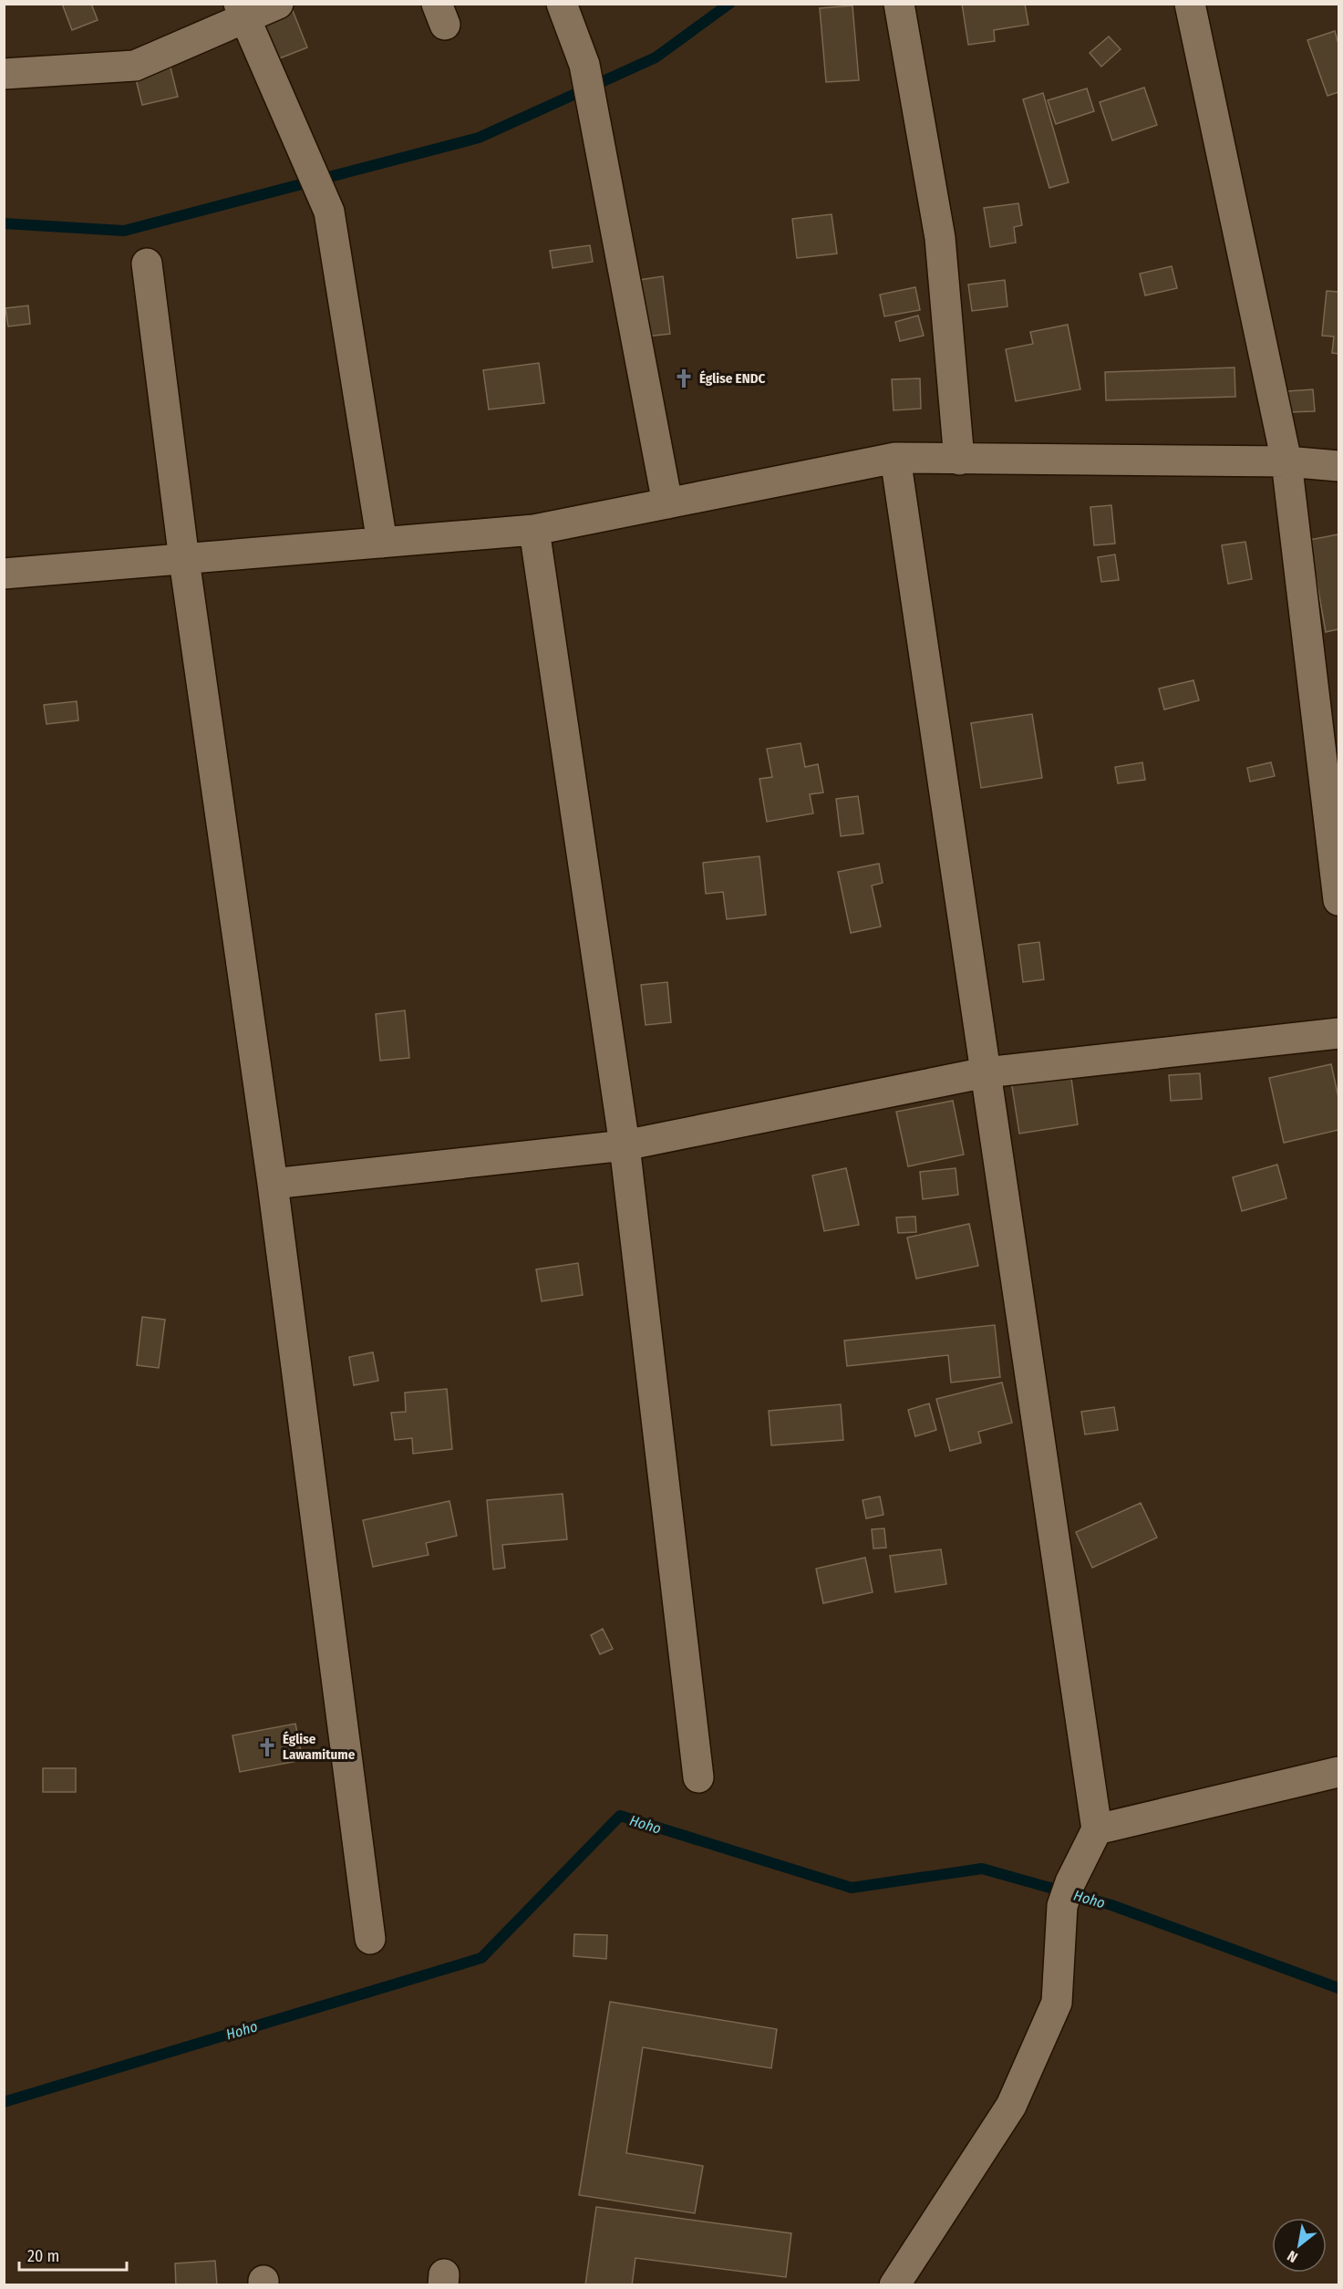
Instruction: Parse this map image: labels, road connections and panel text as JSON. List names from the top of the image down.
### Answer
{
  "water": ["Hoho"],
  "places": {
    "church": ["Église ENDC", "Église Lawamitume"]
  },
  "scale_bar": "20 m",
  "north": "bottom left"
}
